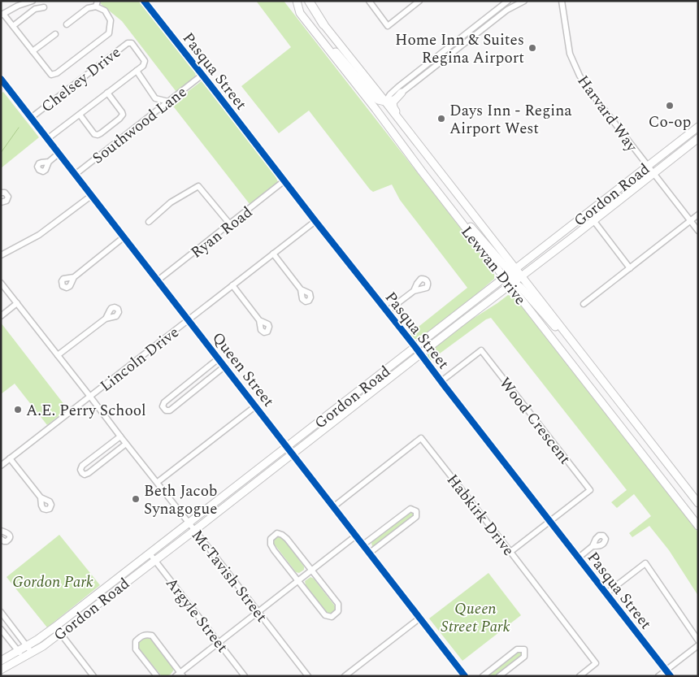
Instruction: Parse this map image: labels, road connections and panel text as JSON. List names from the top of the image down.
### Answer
{
  "streets": {
    "main road": ["Gordon Road", "Lewvan Drive"],
    "street": [
      "Pasqua Street",
      "Chelsey Drive",
      "Harvard Way",
      "Southwood Lane",
      "Ryan Road",
      "Lincoln Drive",
      "Queen Street",
      "Wood Crescent",
      "Habkirk Drive",
      "McTavish Street",
      "Argyle Street"
    ]
  },
  "crossings": [
    ["Pasqua Street", "Southwood Lane"],
    ["Pasqua Street", "Gordon Road"],
    ["Pasqua Street", "Ryan Road"],
    ["Pasqua Street", "Lincoln Drive"],
    ["Pasqua Street", "Wood Crescent"],
    ["Chelsey Drive", "Queen Street"],
    ["Harvard Way", "Gordon Road"],
    ["Southwood Lane", "Queen Street"],
    ["Gordon Road", "Lewvan Drive"],
    ["Gordon Road", "Queen Street"],
    ["Gordon Road", "McTavish Street"],
    ["Gordon Road", "Argyle Street"],
    ["Ryan Road", "Queen Street"],
    ["Lincoln Drive", "Queen Street"],
    ["Lincoln Drive", "McTavish Street"],
    ["Queen Street", "Habkirk Drive"]
  ],
  "parks": ["Gordon Park", "Queen Street Park"],
  "places": [
    "Home Inn & Suites Regina Airport",
    "Co-op",
    "Days Inn - Regina Airport West",
    "A.E. Perry School",
    "Beth Jacob Synagogue"
  ]
}
